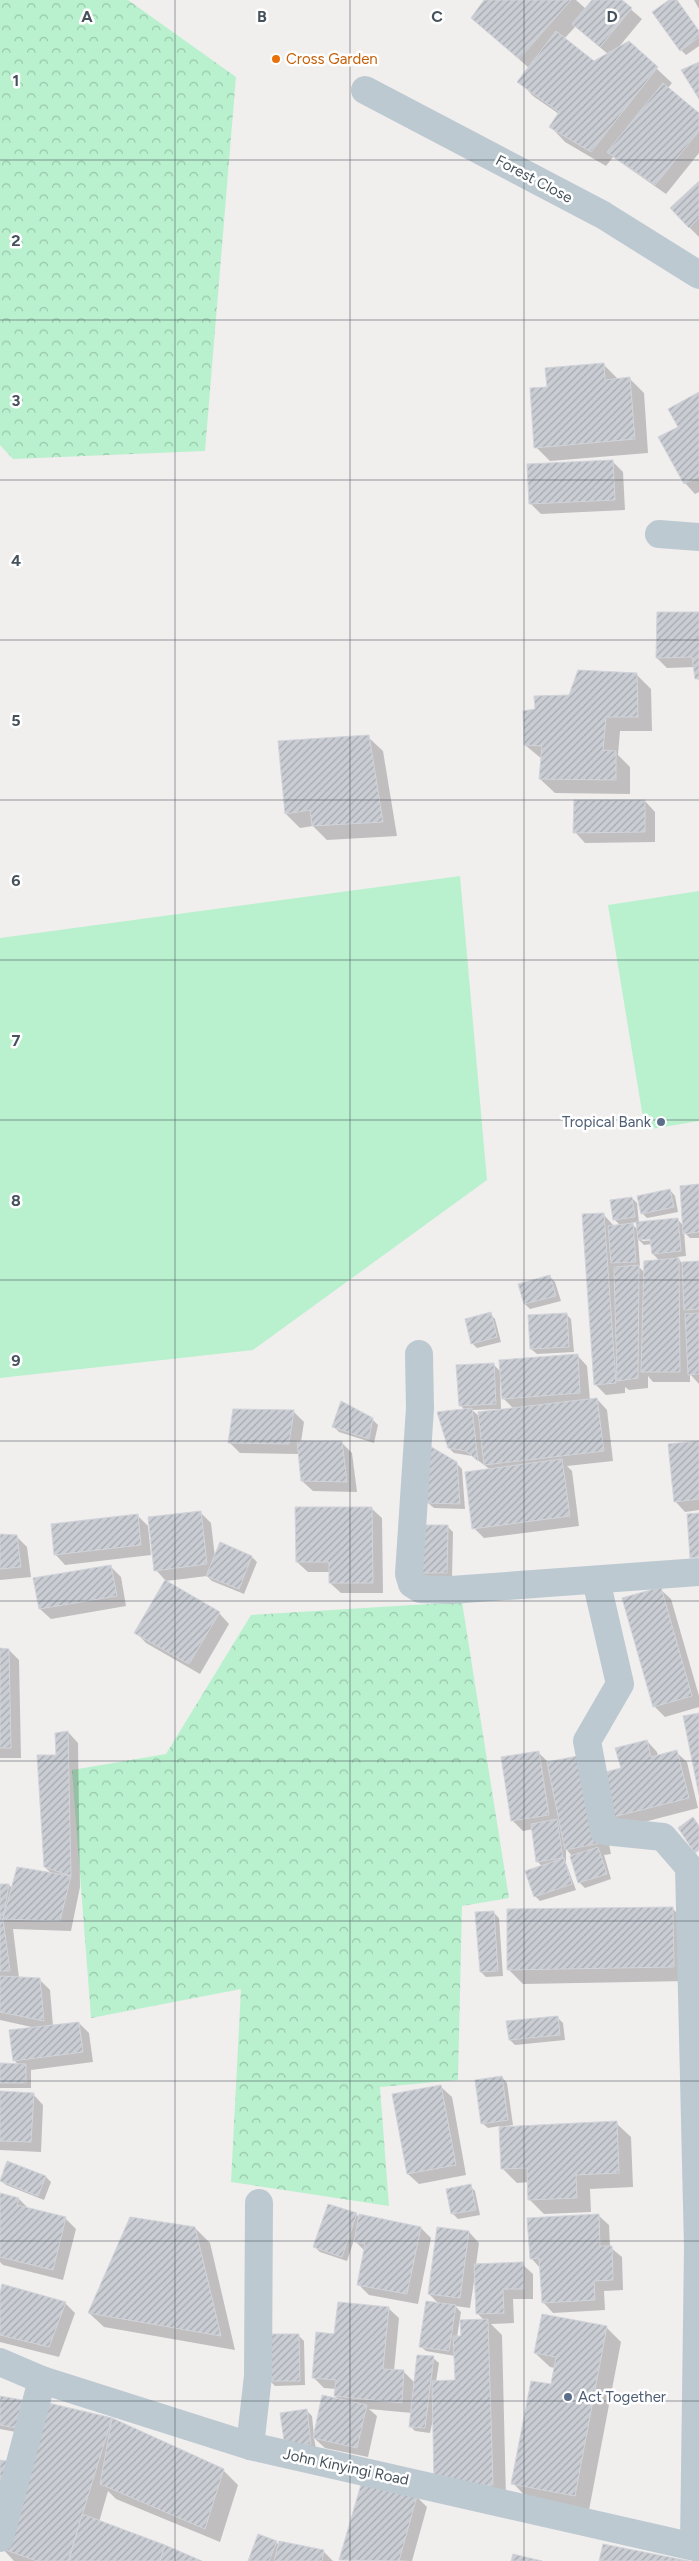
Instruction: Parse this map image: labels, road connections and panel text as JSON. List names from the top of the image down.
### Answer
{
  "streets": {
    "street": ["Forest Close", "John Kinyingi Road"]
  },
  "places": ["Cross Garden", "Tropical Bank", "Act Together"],
  "grid": {
    "columns": [
      "A",
      "B",
      "C",
      "D"
    ],
    "rows": [
      "1",
      "2",
      "3",
      "4",
      "5",
      "6",
      "7",
      "8",
      "9"
    ]
  }
}
